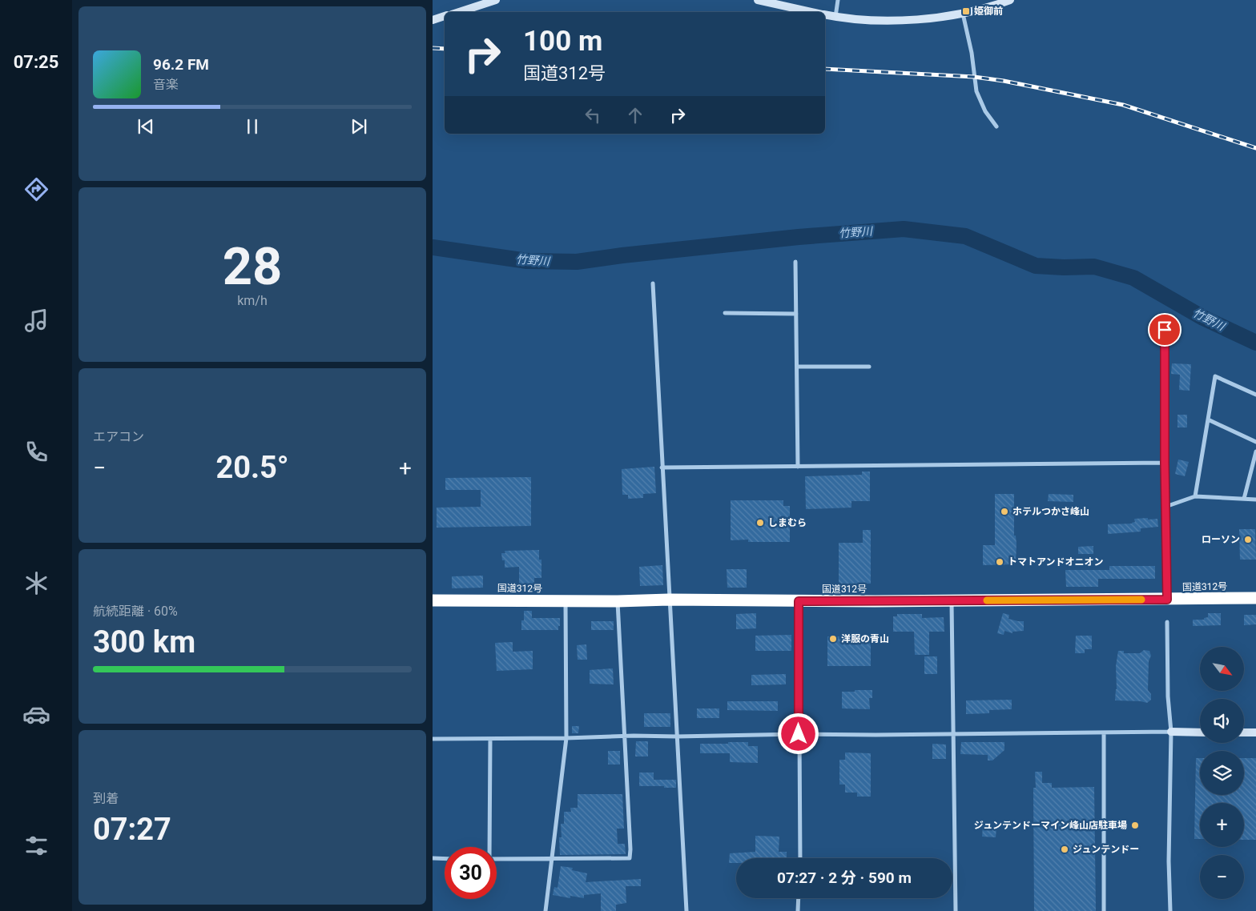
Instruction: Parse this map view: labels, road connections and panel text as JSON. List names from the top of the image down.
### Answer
{
  "streets": {
    "highway": ["国道312号"]
  },
  "water": ["竹野川"],
  "places": {
    "transit": ["姫御前"],
    "other": [
      "ホテルつかさ峰山",
      "しまむら",
      "ローソン",
      "トマトアンドオニオン",
      "洋服の青山",
      "ジュンテンドーマイン峰山店駐車場",
      "ジュンテンドー"
    ]
  },
  "north": "bottom right",
  "page": {
    "tabs": "07:25",
    "turn": ["100 m", "国道312号"],
    "song": ["96.2 FM", "音楽"],
    "tile": [
      ["28", "km/h"],
      "エアコン",
      ["航続距離 · 60%", "300 km"],
      ["到着", "07:27"]
    ],
    "heat": ["−", "20.5°", "+"],
    "map_buttons": ["+", "−"],
    "limit": "30",
    "trip": "07:27 · 2 分 · 590 m"
  }
}
